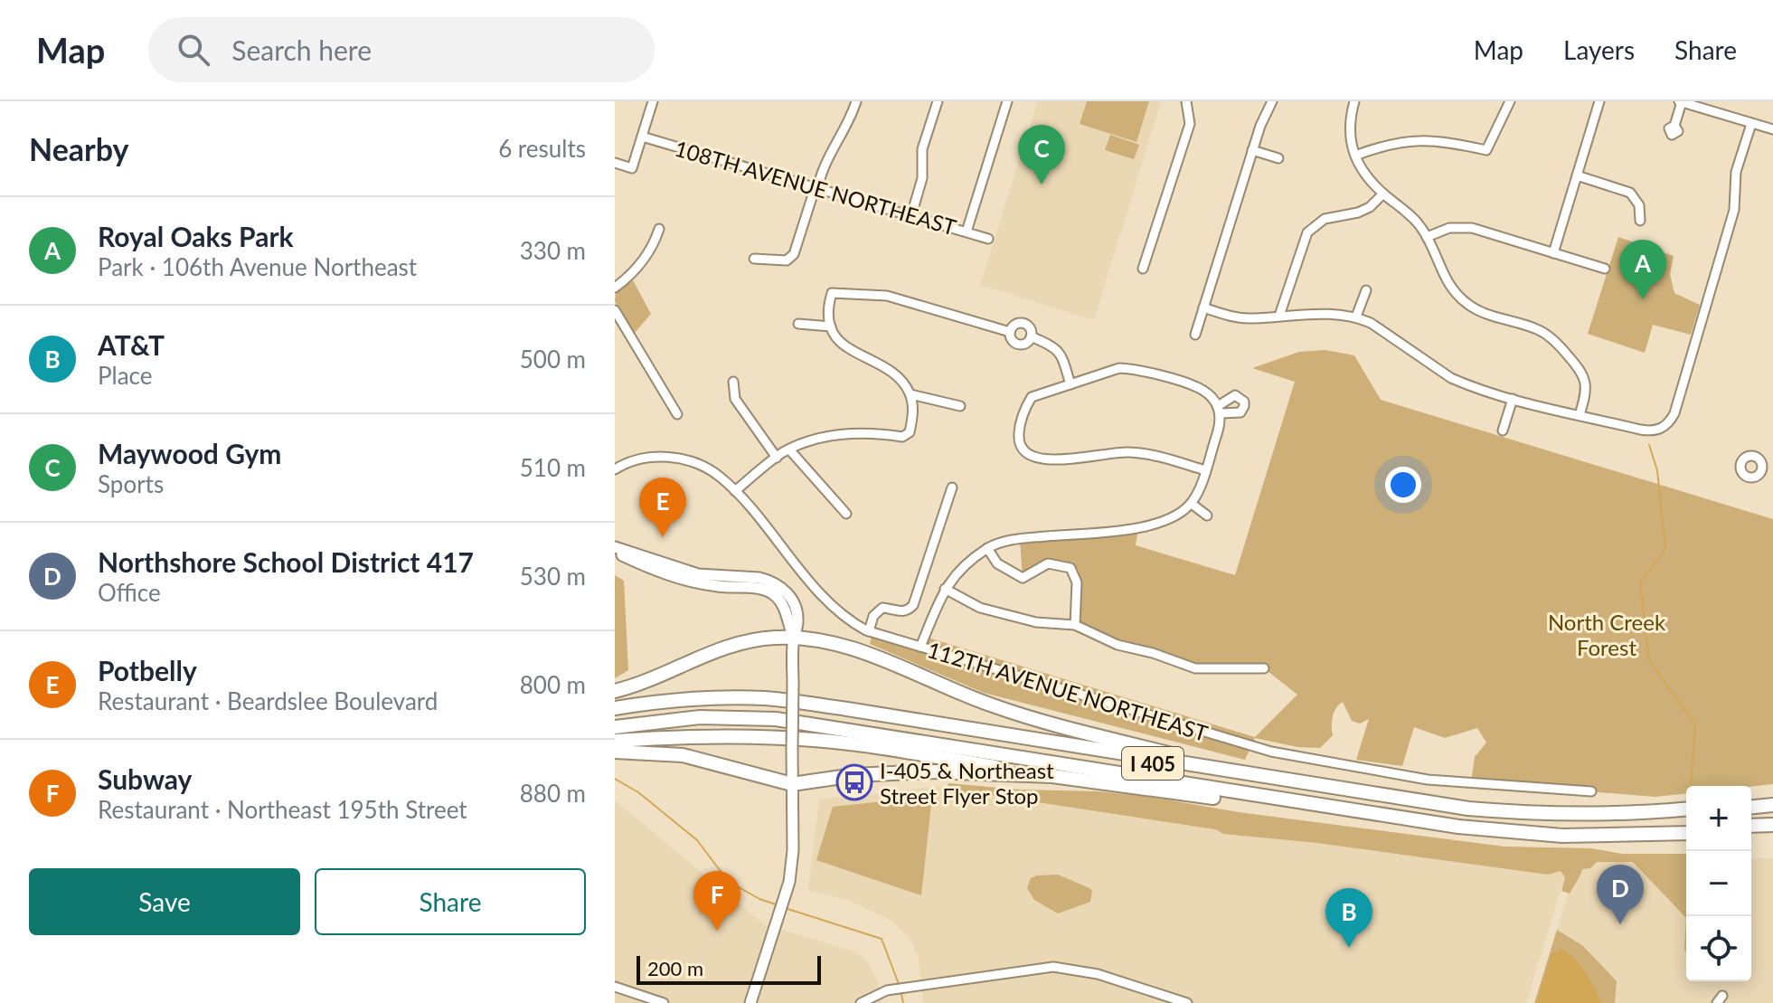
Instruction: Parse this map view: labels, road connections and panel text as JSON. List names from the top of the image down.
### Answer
{
  "streets": {
    "highway": ["I 405"],
    "street": ["108TH AVENUE NORTHEAST", "112TH AVENUE NORTHEAST"]
  },
  "parks": ["North Creek Forest"],
  "places": {
    "bus stop": ["I-405 & Northeast Street Flyer Stop"]
  },
  "scale_bar": "200 m",
  "page": {
    "header": "Map",
    "search": "Search here",
    "nav": ["Map", "Layers", "Share"],
    "heading": ["Nearby", "6 results"],
    "pins": [
      "C",
      "A",
      "E",
      "D",
      "F",
      "B"
    ],
    "list": [
      {
        "mark": "A",
        "name": "Royal Oaks Park",
        "note": "Park · 106th Avenue Northeast",
        "value": "330 m"
      },
      {
        "mark": "B",
        "name": "AT&T",
        "note": "Place",
        "value": "500 m"
      },
      {
        "mark": "C",
        "name": "Maywood Gym",
        "note": "Sports",
        "value": "510 m"
      },
      {
        "mark": "D",
        "name": "Northshore School District 417",
        "note": "Office",
        "value": "530 m"
      },
      {
        "mark": "E",
        "name": "Potbelly",
        "note": "Restaurant · Beardslee Boulevard",
        "value": "800 m"
      },
      {
        "mark": "F",
        "name": "Subway",
        "note": "Restaurant · Northeast 195th Street",
        "value": "880 m"
      }
    ],
    "map_buttons": ["+", "−"],
    "buttons": ["Save", "Share"],
    "scale": "200 m"
  }
}
